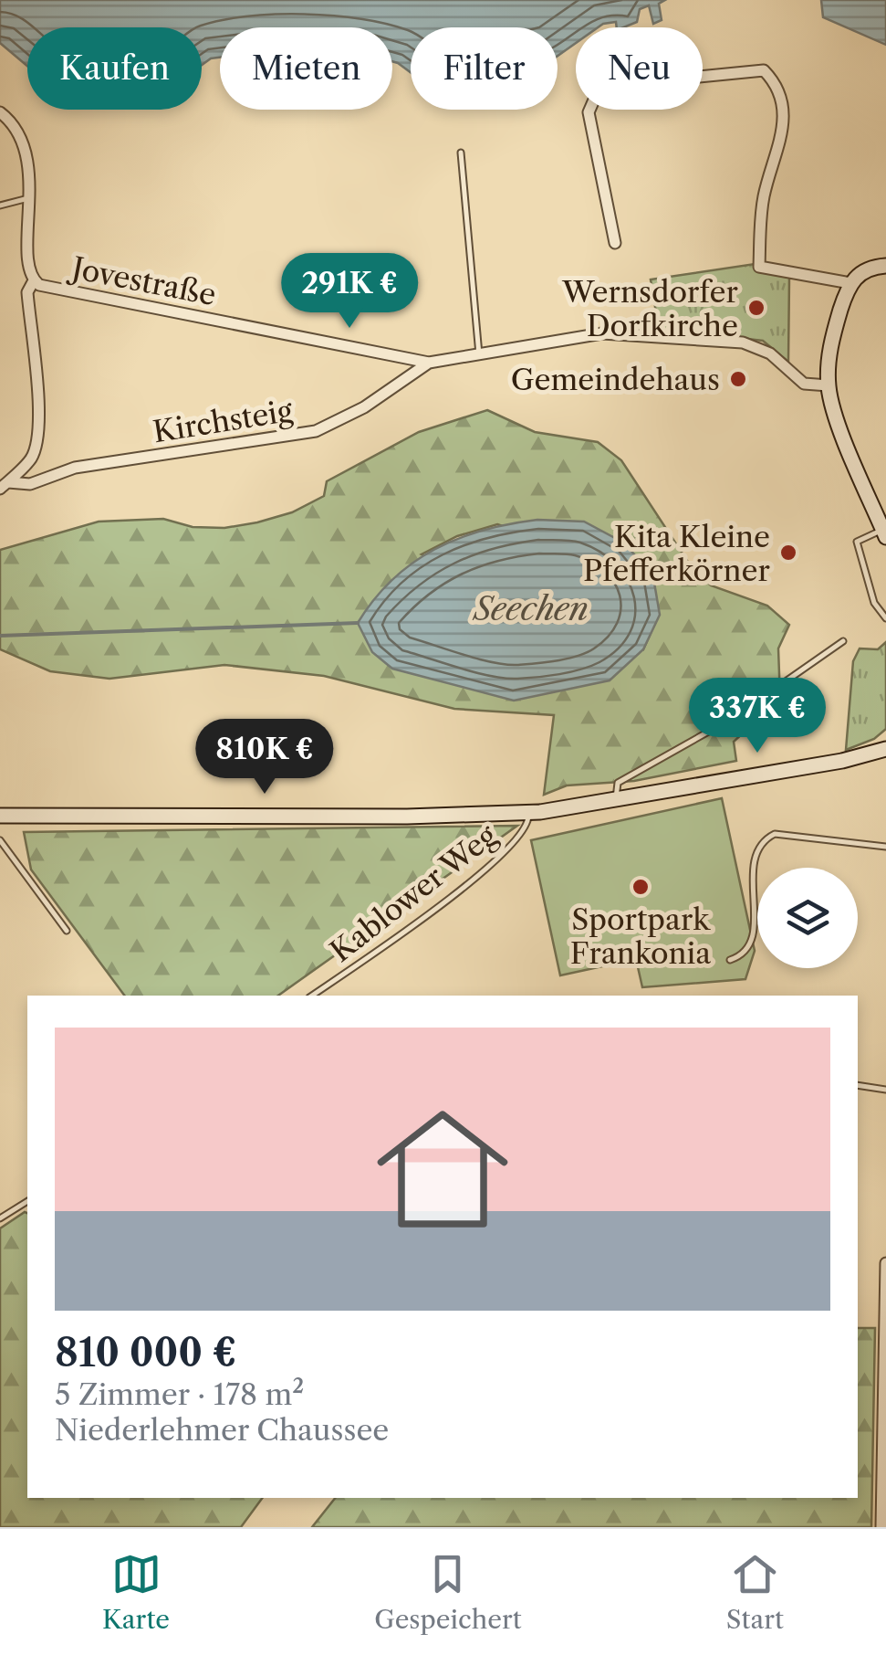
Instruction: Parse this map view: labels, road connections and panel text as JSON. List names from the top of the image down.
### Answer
{
  "streets": {
    "street": ["Jovestraße", "Kirchsteig"],
    "lane": ["Kablower Weg"]
  },
  "crossings": [
    ["Jovestraße", "Kirchsteig"]
  ],
  "water": ["Seechen"],
  "places": [
    "Wernsdorfer Dorfkirche",
    "Gemeindehaus",
    "Kita Kleine Pfefferkörner",
    "Sportpark Frankonia"
  ],
  "page": {
    "chip": [
      "Kaufen",
      "Mieten",
      "Filter",
      "Neu"
    ],
    "price": ["291K €", "337K €", "810K €"],
    "list": [
      {
        "name": "810 000 €",
        "note": "5 Zimmer · 178 m² · Niederlehmer Chaussee"
      }
    ],
    "tabs": ["Karte", "Gespeichert", "Start"]
  }
}
